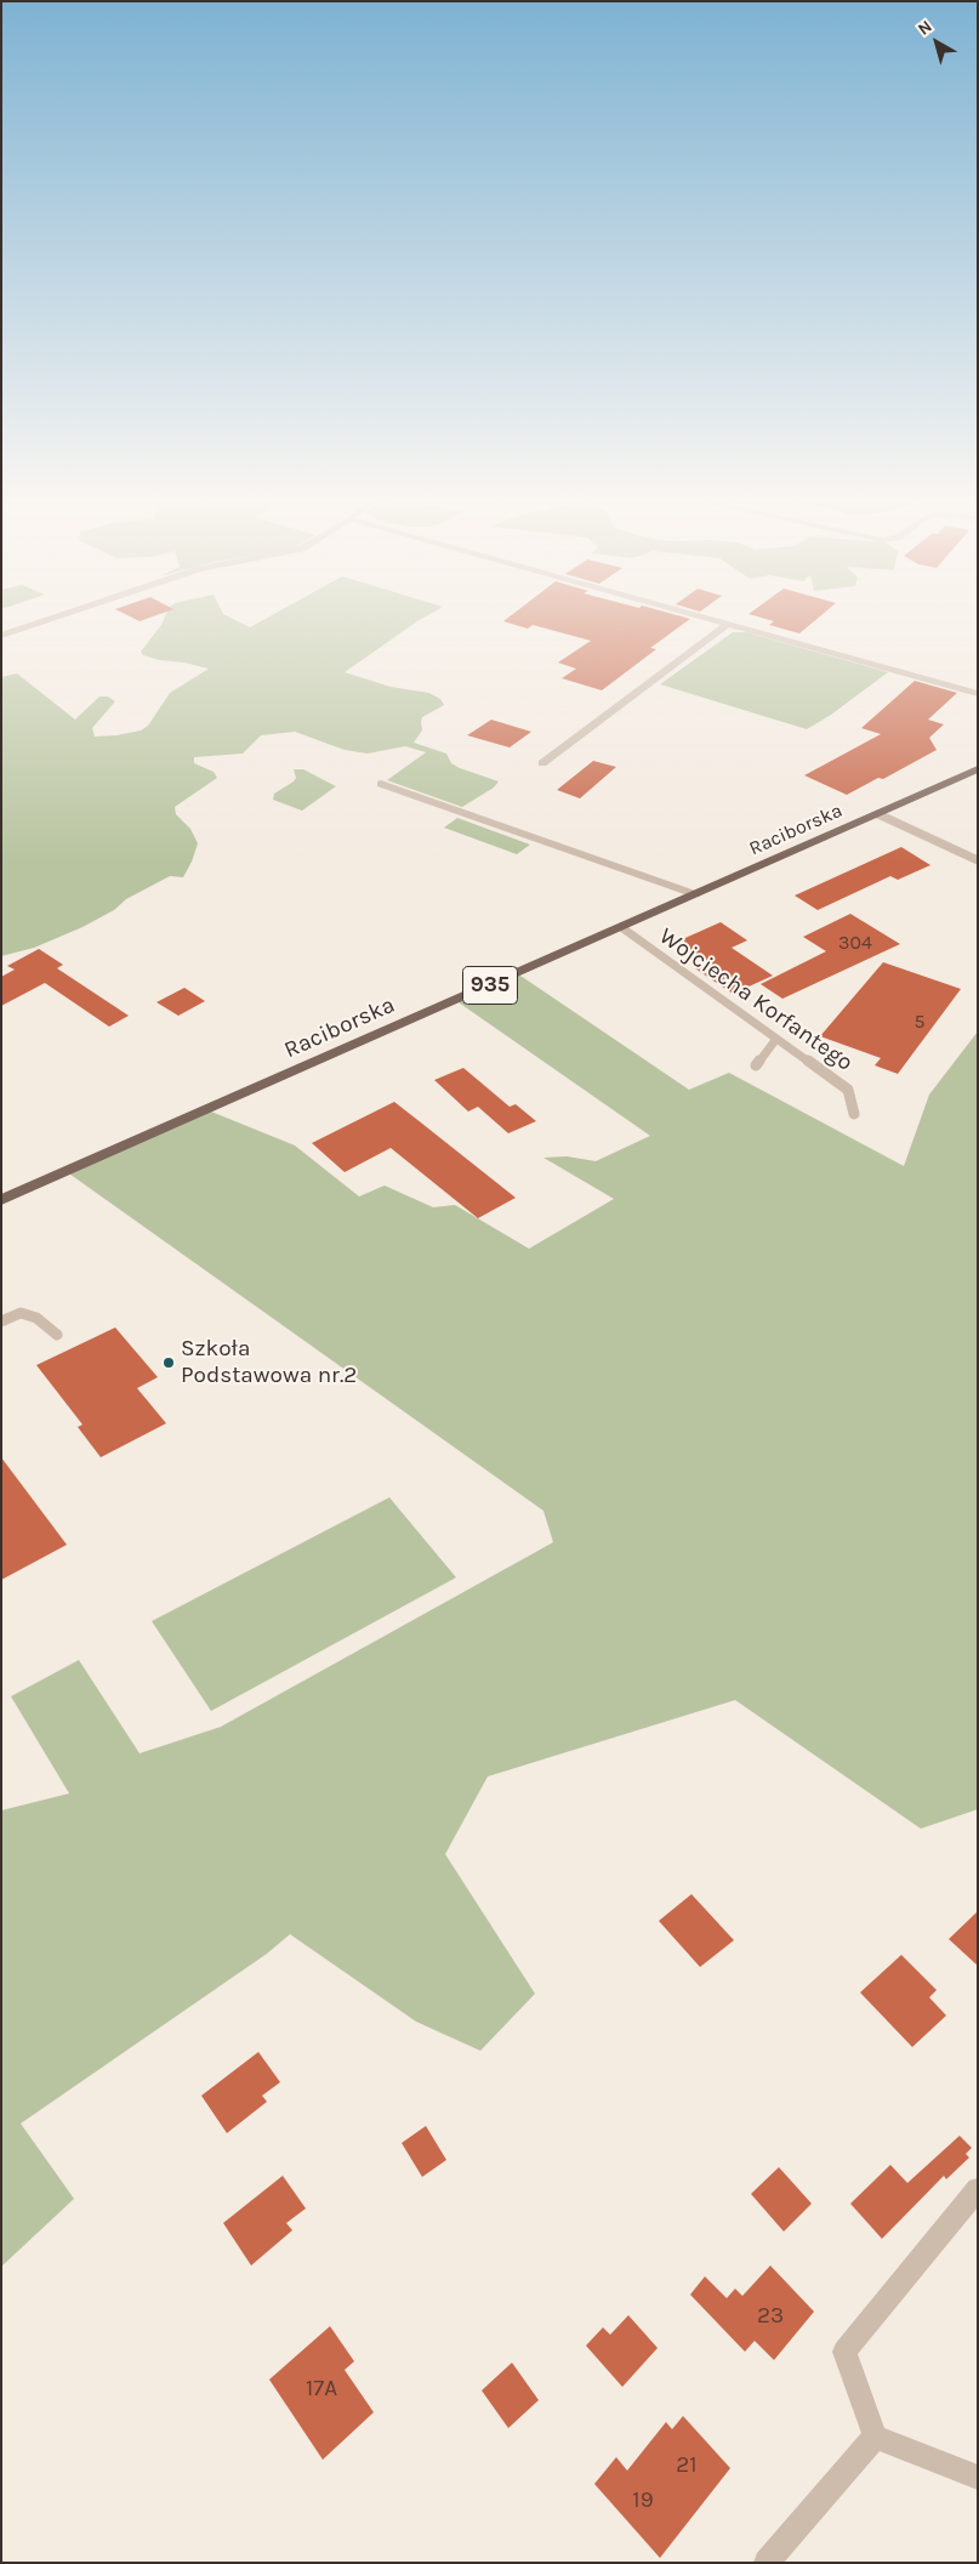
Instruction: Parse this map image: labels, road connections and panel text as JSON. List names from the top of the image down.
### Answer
{
  "streets": {
    "main road": ["Raciborska", "935"],
    "lane": ["Wojciecha Korfantego"]
  },
  "crossings": [
    ["Raciborska", "Wojciecha Korfantego"]
  ],
  "places": ["Szkoła Podstawowa nr.2"],
  "house_numbers": [
    "304",
    "5",
    "23",
    "17A",
    "21",
    "19"
  ],
  "north": "top left"
}
